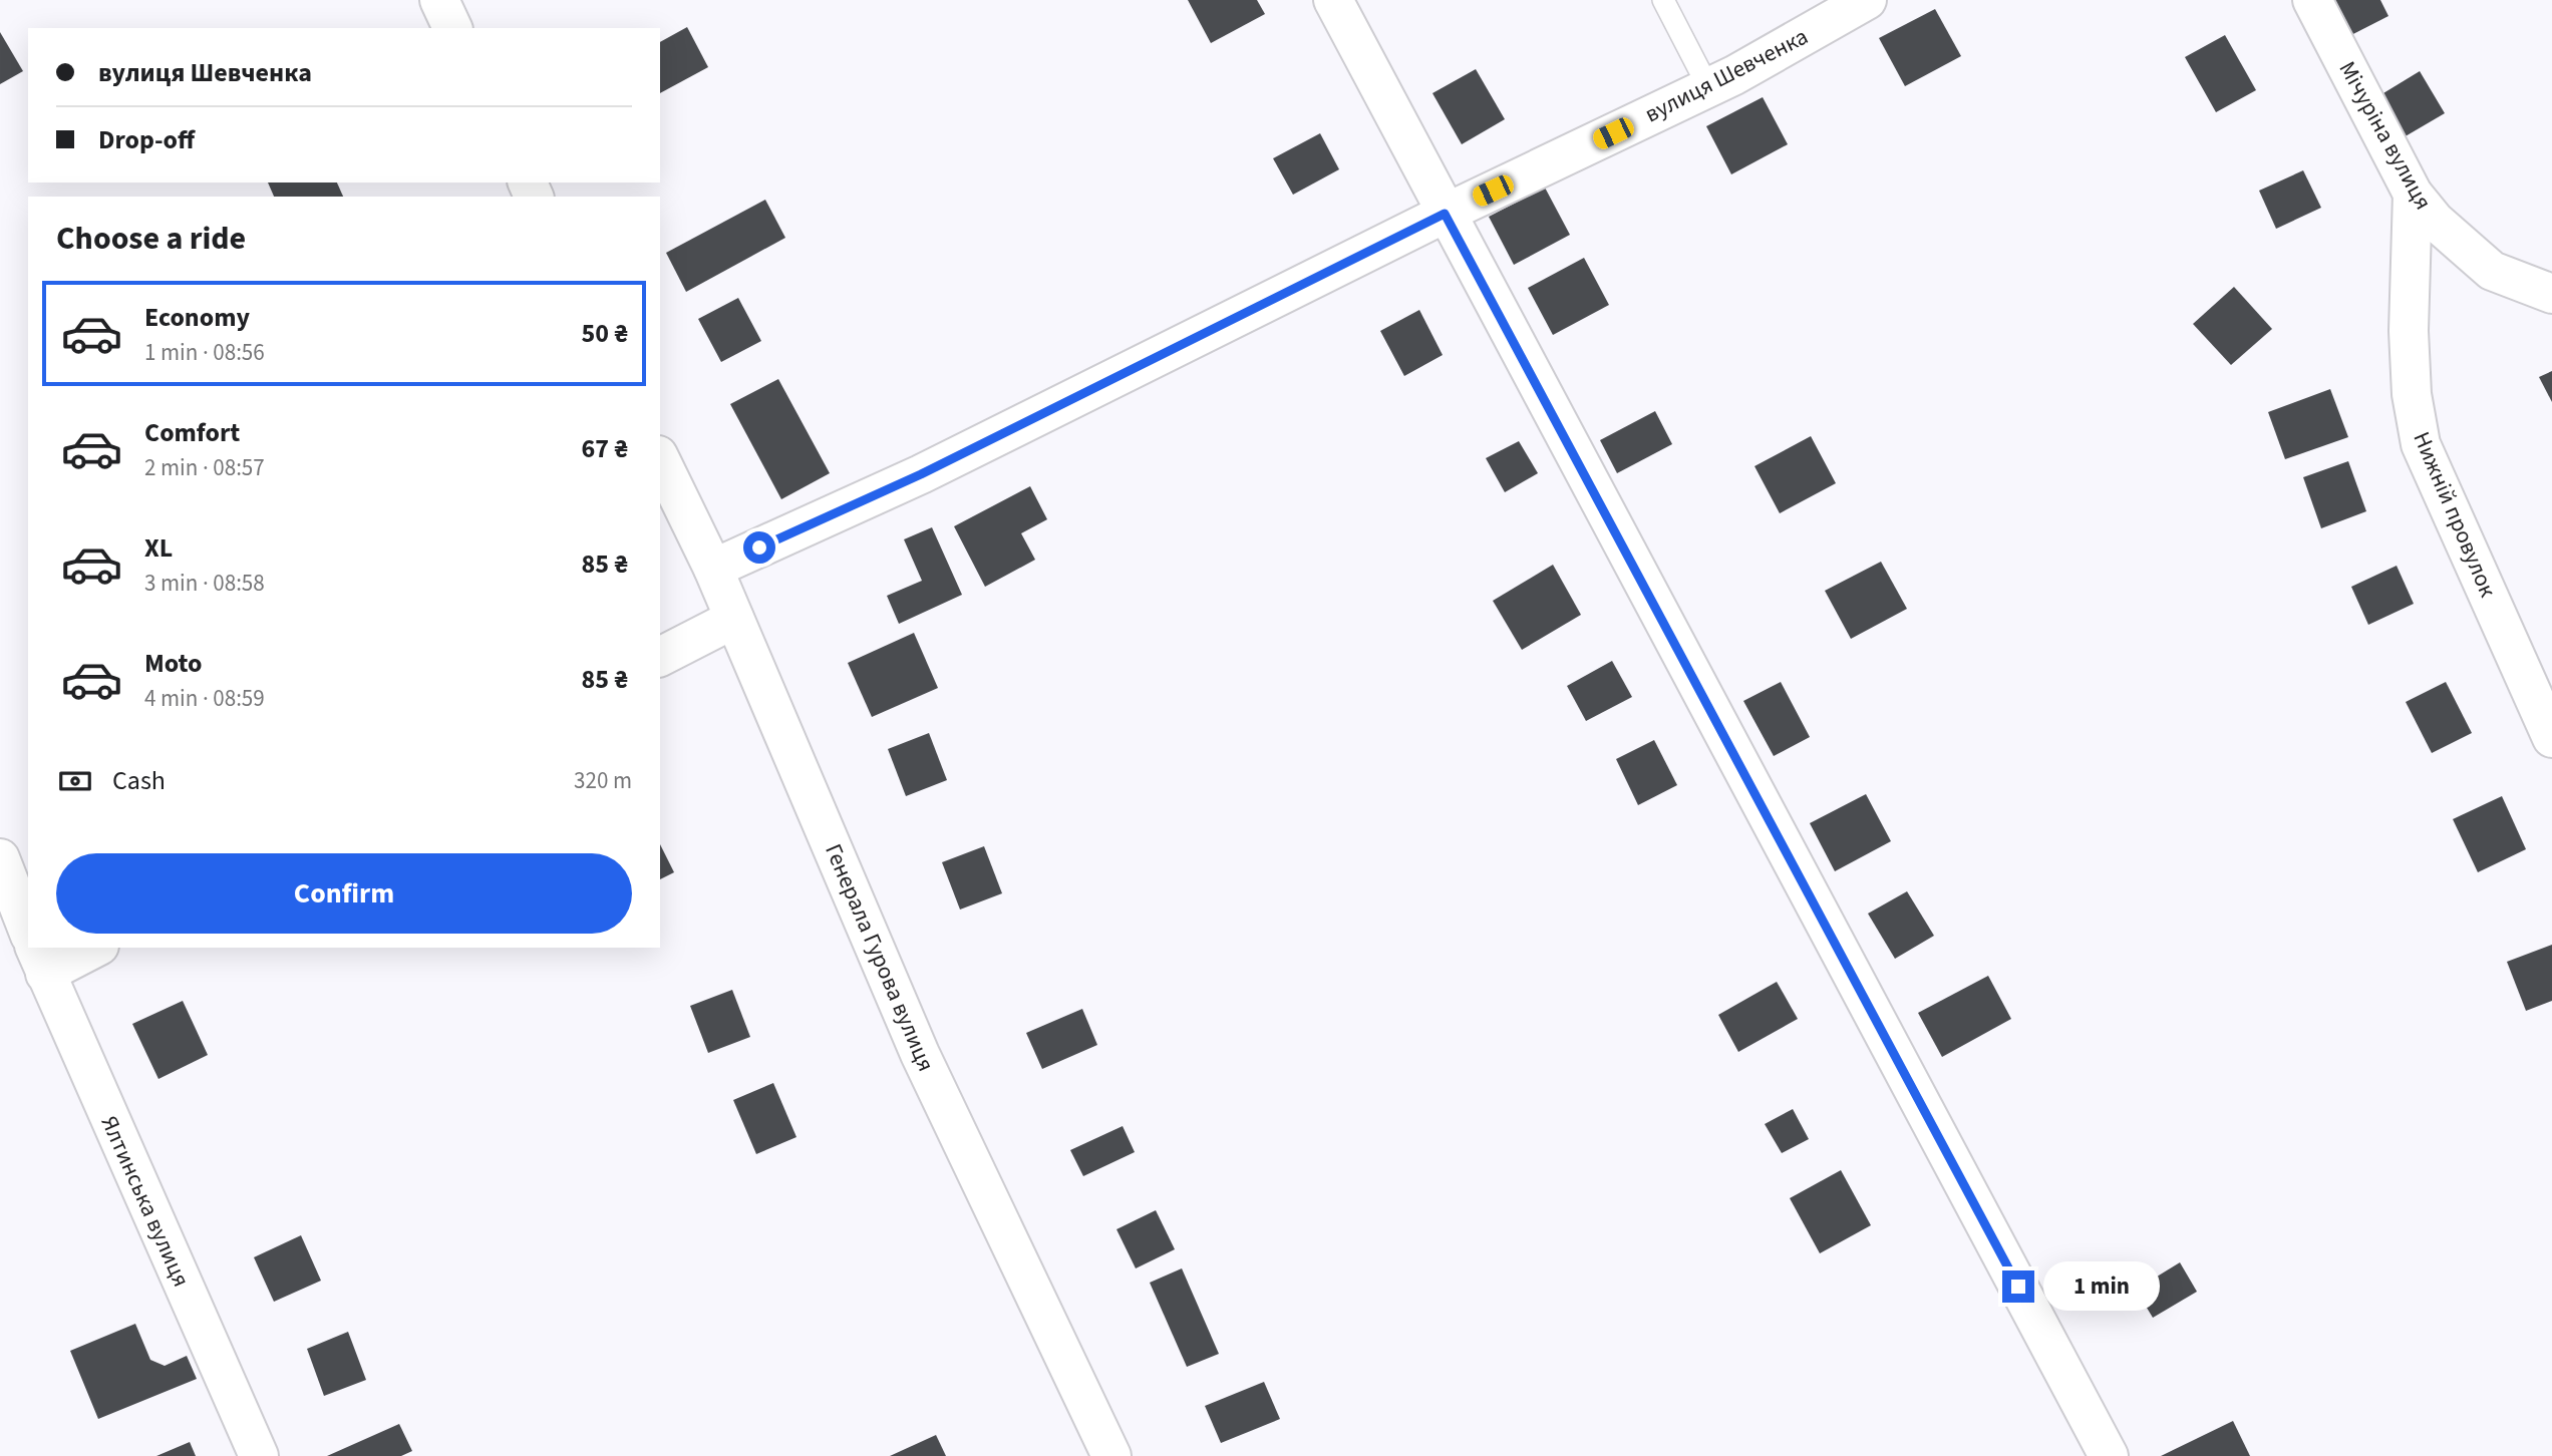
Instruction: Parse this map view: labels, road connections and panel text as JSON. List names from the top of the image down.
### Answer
{
  "streets": {
    "street": [
      "вулиця Шевченка",
      "Мічуріна вулиця",
      "Нижній провулок",
      "Генерала Гурова вулиця",
      "Ялтинська вулиця"
    ]
  },
  "crossings": [
    ["вулиця Шевченка", "Генерала Гурова вулиця"],
    ["Мічуріна вулиця", "Нижній провулок"]
  ],
  "page": {
    "banner": ["вулиця Шевченка", "Drop-off"],
    "heading": "Choose a ride",
    "list": [
      {
        "name": "Economy",
        "note": "1 min · 08:56",
        "value": "50 ₴"
      },
      {
        "name": "Comfort",
        "note": "2 min · 08:57",
        "value": "67 ₴"
      },
      {
        "name": "XL",
        "note": "3 min · 08:58",
        "value": "85 ₴"
      },
      {
        "name": "Moto",
        "note": "4 min · 08:59",
        "value": "85 ₴"
      }
    ],
    "pay": ["Cash", "320 m"],
    "buttons": "Confirm",
    "bubble": "1 min"
  }
}
